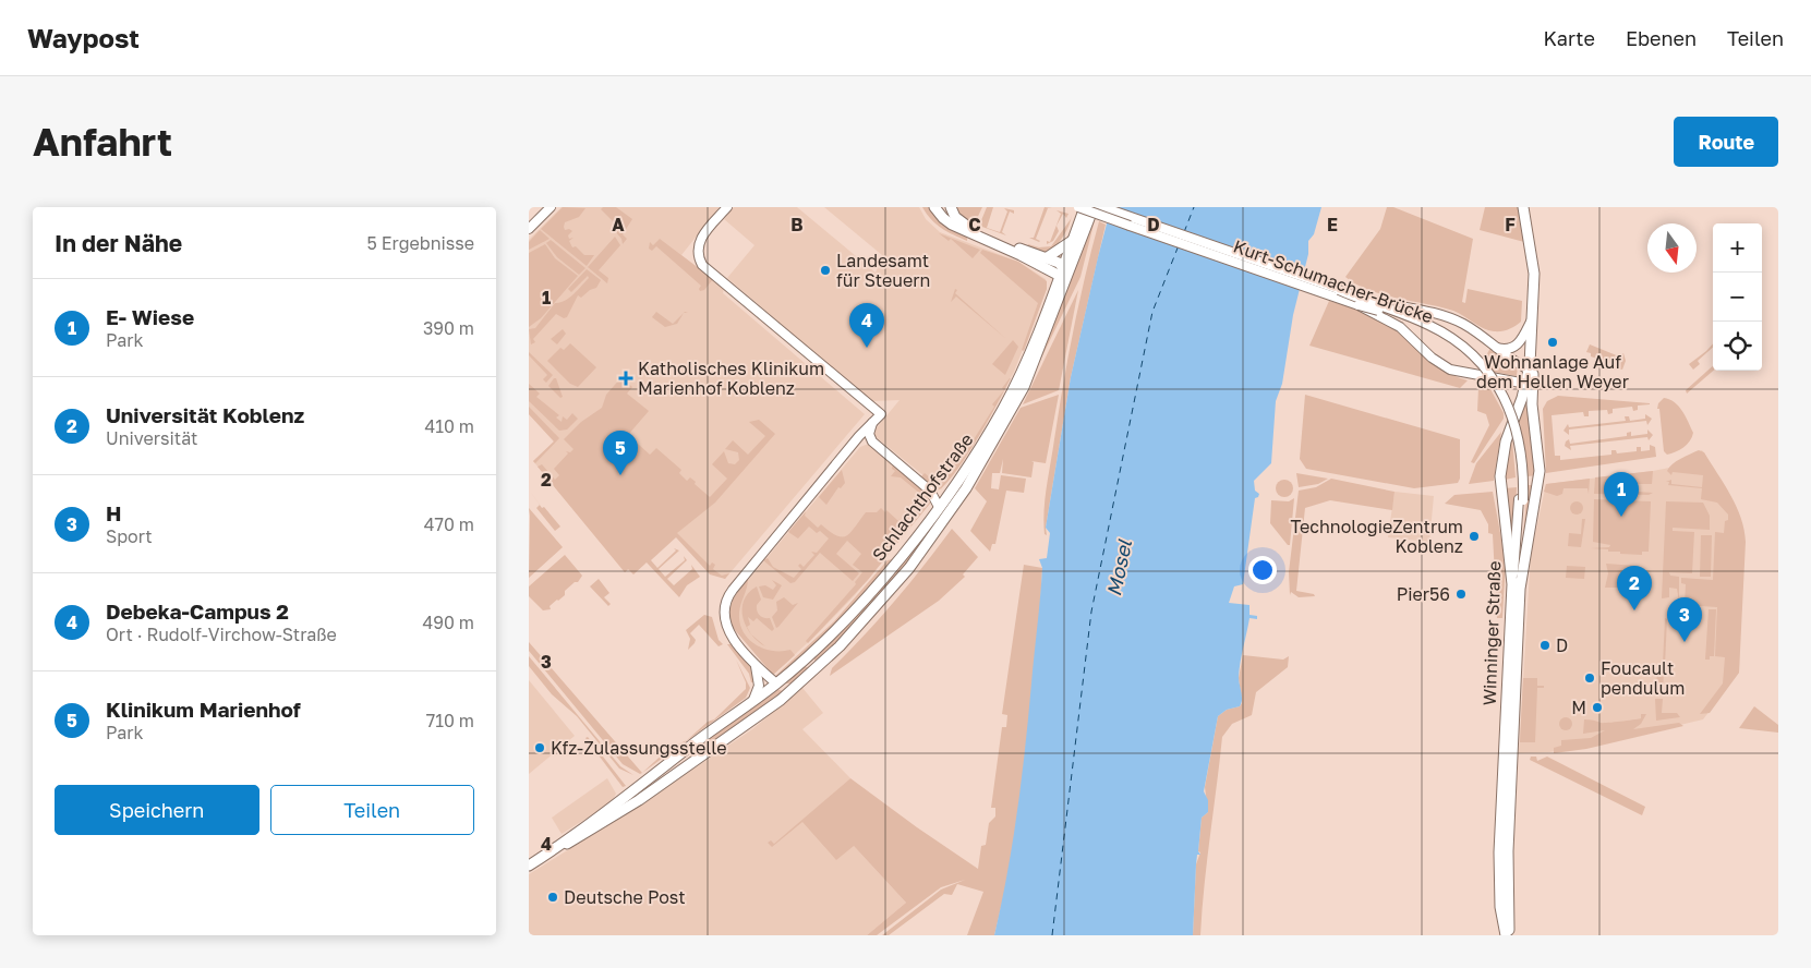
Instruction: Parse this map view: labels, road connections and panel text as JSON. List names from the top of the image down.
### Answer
{
  "streets": {
    "main road": ["Kurt-Schumacher-Brücke", "Schlachthofstraße", "Winninger Straße"]
  },
  "crossings": [
    ["Kurt-Schumacher-Brücke", "Winninger Straße"]
  ],
  "water": ["Mosel"],
  "places": {
    "other": [
      "Landesamt für Steuern",
      "Wohnanlage Auf dem Hellen Weyer",
      "TechnologieZentrum Koblenz",
      "Pier56",
      "D",
      "Foucault pendulum",
      "M",
      "Kfz-Zulassungsstelle",
      "Deutsche Post"
    ],
    "health": ["Katholisches Klinikum Marienhof Koblenz"]
  },
  "north": "bottom",
  "page": {
    "header": "Waypost",
    "nav": ["Karte", "Ebenen", "Teilen"],
    "buttons": [
      "Route",
      ["Speichern", "Teilen"]
    ],
    "title": "Anfahrt",
    "heading": ["In der Nähe", "5 Ergebnisse"],
    "map_buttons": ["+", "−"],
    "list": [
      {
        "mark": "1",
        "name": "E- Wiese",
        "note": "Park",
        "value": "390 m"
      },
      {
        "mark": "2",
        "name": "Universität Koblenz",
        "note": "Universität",
        "value": "410 m"
      },
      {
        "mark": "3",
        "name": "H",
        "note": "Sport",
        "value": "470 m"
      },
      {
        "mark": "4",
        "name": "Debeka-Campus 2",
        "note": "Ort · Rudolf-Virchow-Straße",
        "value": "490 m"
      },
      {
        "mark": "5",
        "name": "Klinikum Marienhof",
        "note": "Park",
        "value": "710 m"
      }
    ],
    "pins": [
      "4",
      "5",
      "1",
      "2",
      "3"
    ]
  },
  "grid": {
    "columns": [
      "A",
      "B",
      "C",
      "D",
      "E",
      "F"
    ],
    "rows": [
      "1",
      "2",
      "3",
      "4"
    ]
  }
}
